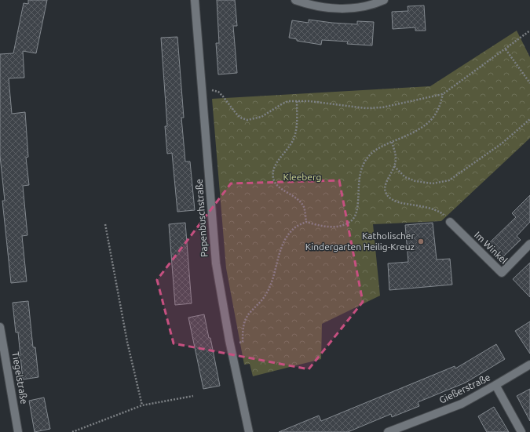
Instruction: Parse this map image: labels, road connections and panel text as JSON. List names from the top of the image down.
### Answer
{
  "streets": {
    "street": [
      "Papenbuschstraße",
      "Im Winkel",
      "Tiegelstraße",
      "Gießerstraße"
    ]
  },
  "parks": ["Kleeberg"],
  "places": ["Katholischer Kindergarten Heilig-Kreuz"]
}
